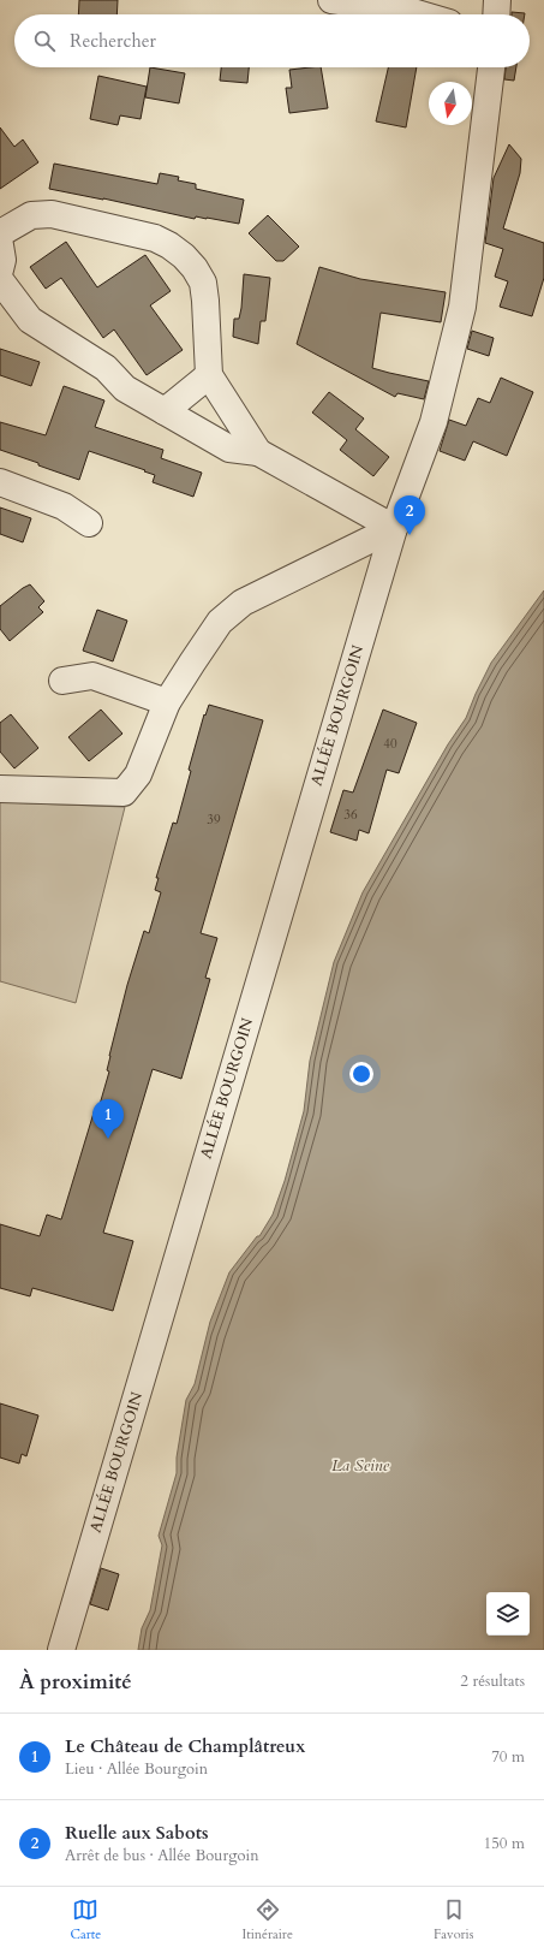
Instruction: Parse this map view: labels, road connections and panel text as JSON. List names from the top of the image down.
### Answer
{
  "streets": {
    "street": ["ALLÉE BOURGOIN"]
  },
  "water": ["La Seine"],
  "house_numbers": ["40", "36", "39"],
  "north": "bottom",
  "page": {
    "search": "Rechercher",
    "pins": ["2", "1"],
    "heading": ["À proximité", "2 résultats"],
    "list": [
      {
        "mark": "1",
        "name": "Le Château de Champlâtreux",
        "note": "Lieu · Allée Bourgoin",
        "value": "70 m"
      },
      {
        "mark": "2",
        "name": "Ruelle aux Sabots",
        "note": "Arrêt de bus · Allée Bourgoin",
        "value": "150 m"
      }
    ],
    "nav": ["Carte", "Itinéraire", "Favoris"]
  }
}
